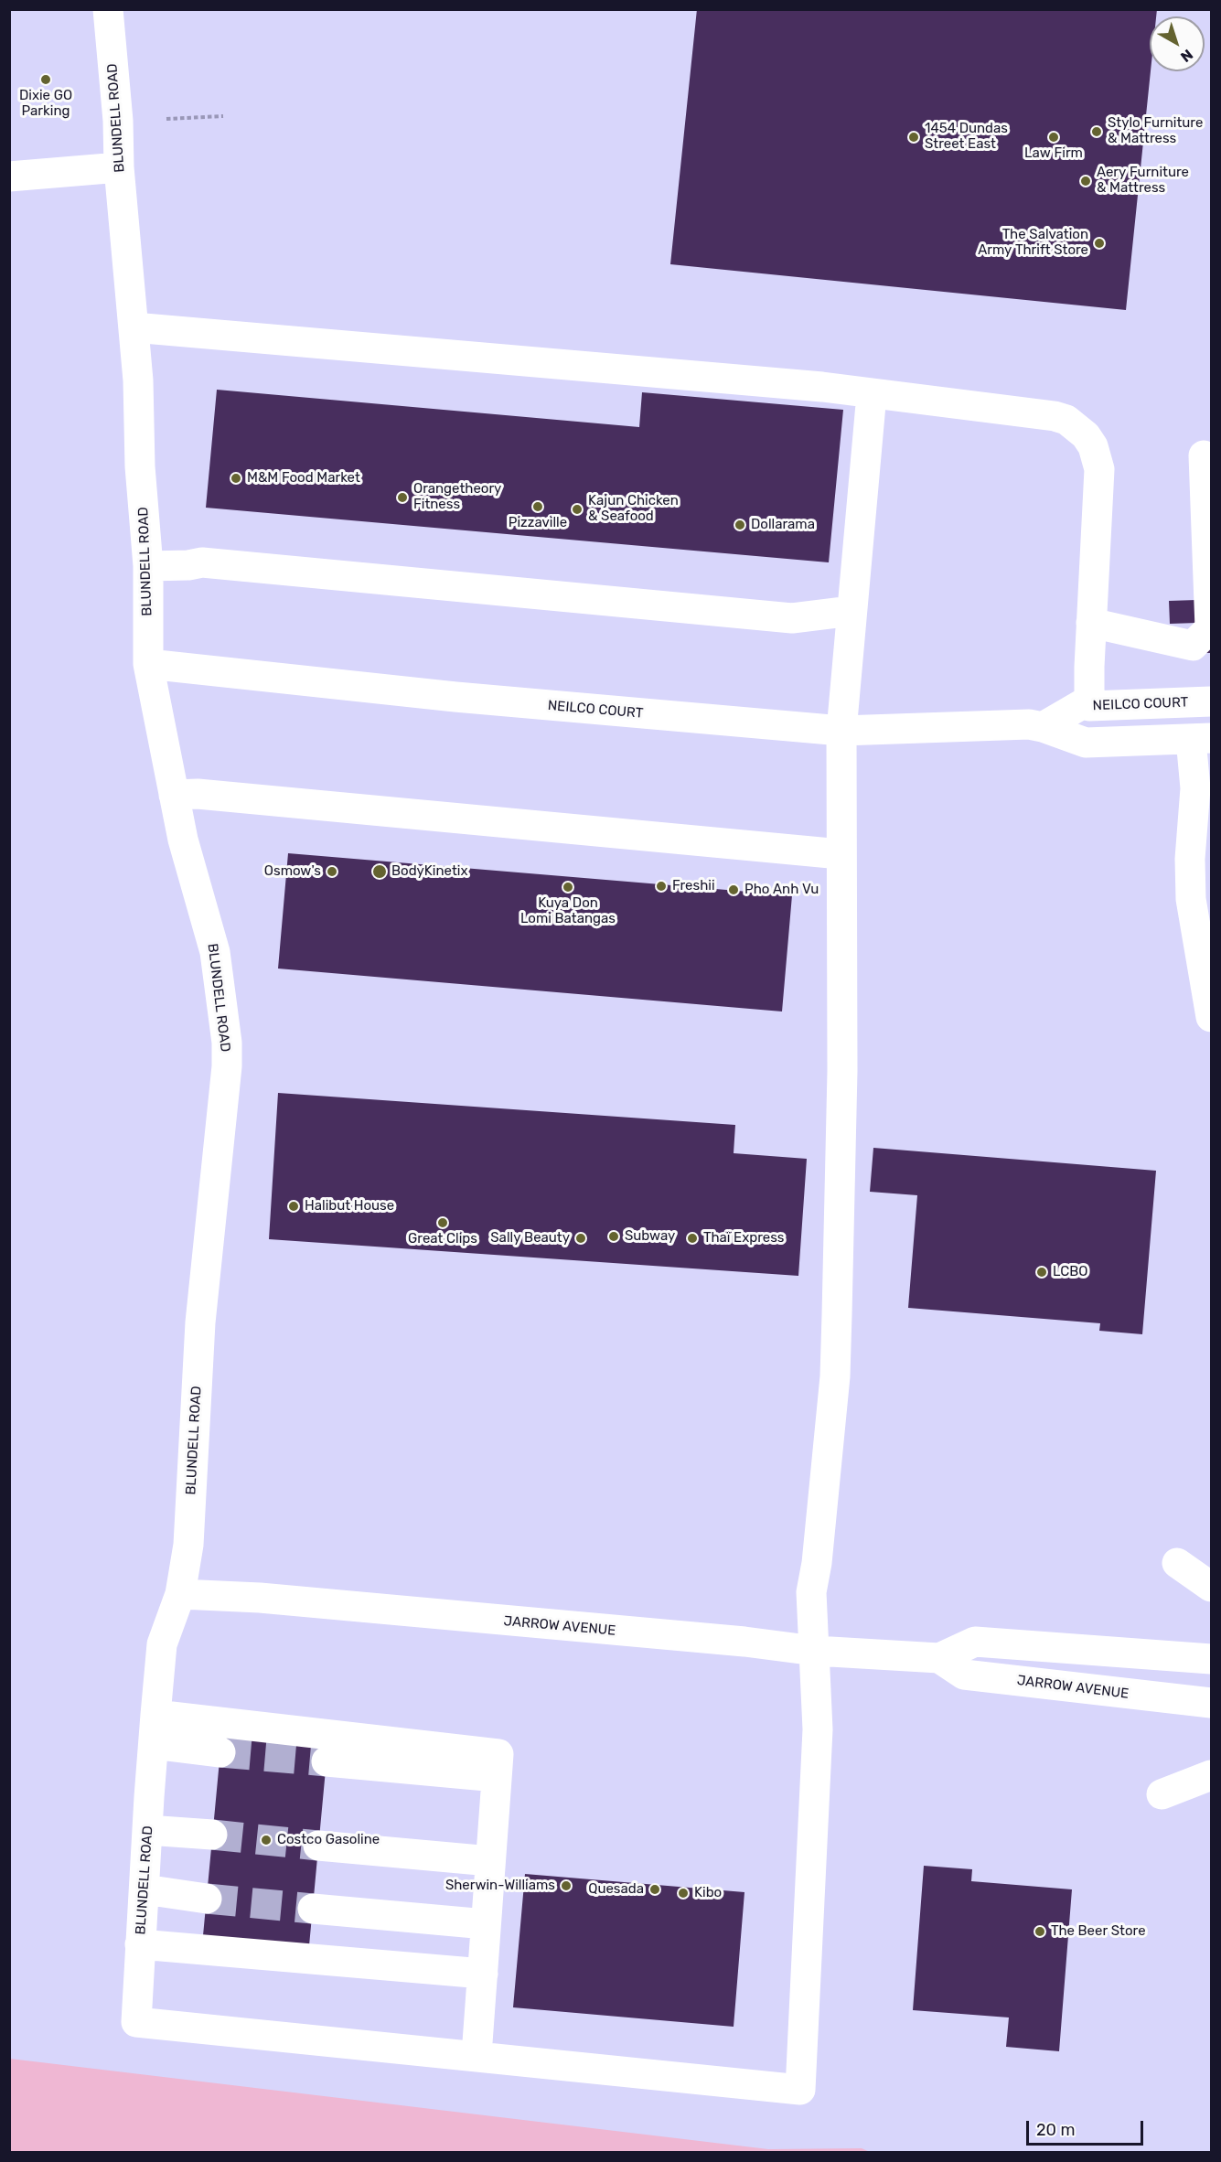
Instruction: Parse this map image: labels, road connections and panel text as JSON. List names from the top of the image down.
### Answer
{
  "streets": {
    "lane": ["BLUNDELL ROAD", "NEILCO COURT", "JARROW AVENUE"]
  },
  "crossings": [
    ["BLUNDELL ROAD", "NEILCO COURT"],
    ["BLUNDELL ROAD", "JARROW AVENUE"]
  ],
  "places": [
    "Dixie GO Parking",
    "Stylo Furniture & Mattress",
    "1454 Dundas Street East",
    "Law Firm",
    "Aery Furniture & Mattress",
    "The Salvation Army Thrift Store",
    "M&M Food Market",
    "Orangetheory Fitness",
    "Pizzaville",
    "Kajun Chicken & Seafood",
    "Dollarama",
    "Osmow's",
    "BodyKinetix",
    "Freshii",
    "Kuya Don Lomi Batangas",
    "Pho Anh Vu",
    "Halibut House",
    "Great Clips",
    "Subway",
    "Sally Beauty",
    "Thaï Express",
    "LCBO",
    "Costco Gasoline",
    "Sherwin-Williams",
    "Quesada",
    "Kibo",
    "The Beer Store"
  ],
  "scale_bar": "20 m",
  "north": "bottom right"
}
